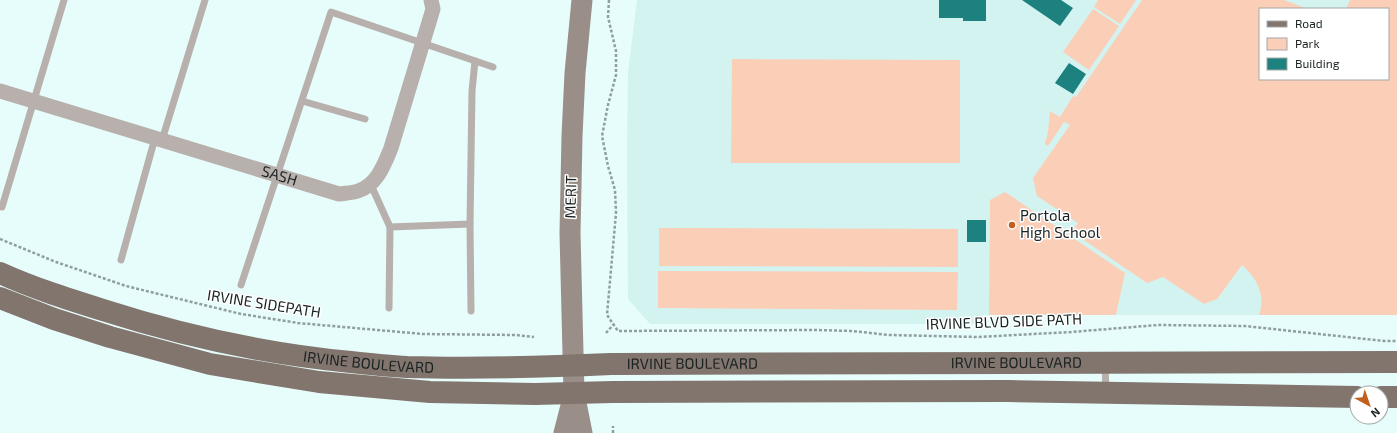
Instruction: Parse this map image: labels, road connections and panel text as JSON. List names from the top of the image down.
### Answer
{
  "streets": {
    "main road": ["IRVINE BOULEVARD"],
    "street": ["SASH", "MERIT"],
    "path": ["IRVINE SIDEPATH", "IRVINE BLVD SIDE PATH"]
  },
  "crossings": [
    ["MERIT", "IRVINE BOULEVARD"]
  ],
  "places": ["Portola High School"],
  "legend": ["Road", "Park", "Building"],
  "north": "bottom right"
}
